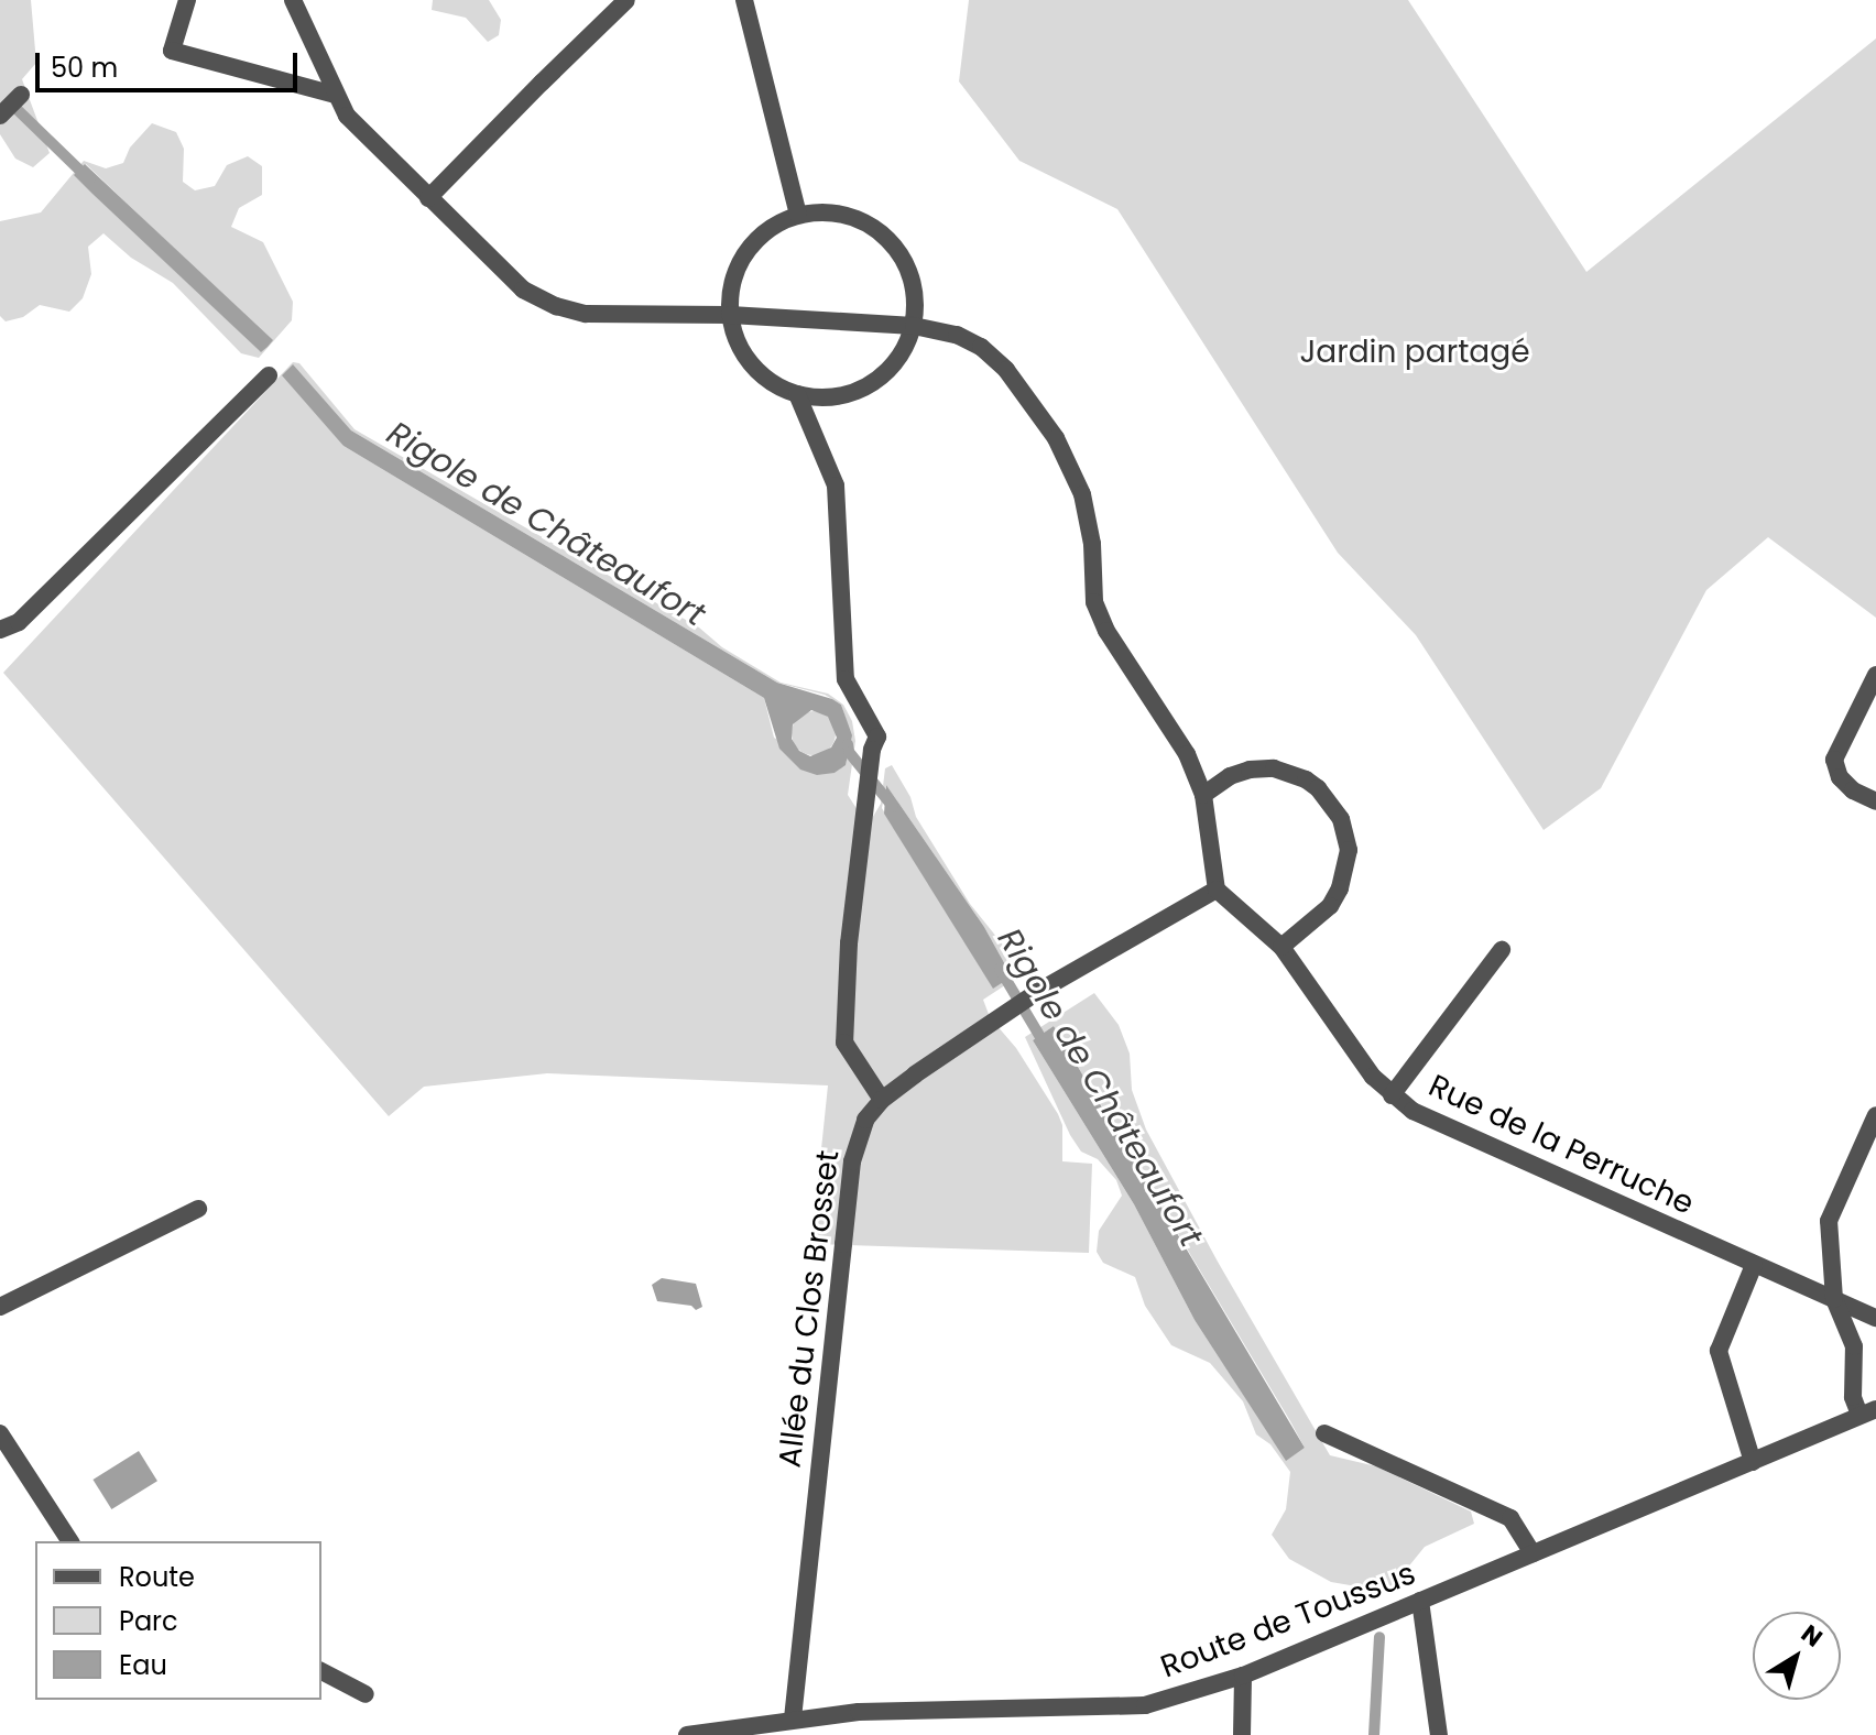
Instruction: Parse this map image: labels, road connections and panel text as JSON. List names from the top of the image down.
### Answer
{
  "streets": {
    "street": ["Rue de la Perruche", "Allée du Clos Brosset", "Route de Toussus"]
  },
  "crossings": [
    ["Rue de la Perruche", "Allée du Clos Brosset"],
    ["Allée du Clos Brosset", "Route de Toussus"]
  ],
  "water": ["Rigole de Châteaufort"],
  "parks": ["Jardin partagé"],
  "legend": ["Route", "Parc", "Eau"],
  "scale_bar": "50 m",
  "north": "top right"
}
